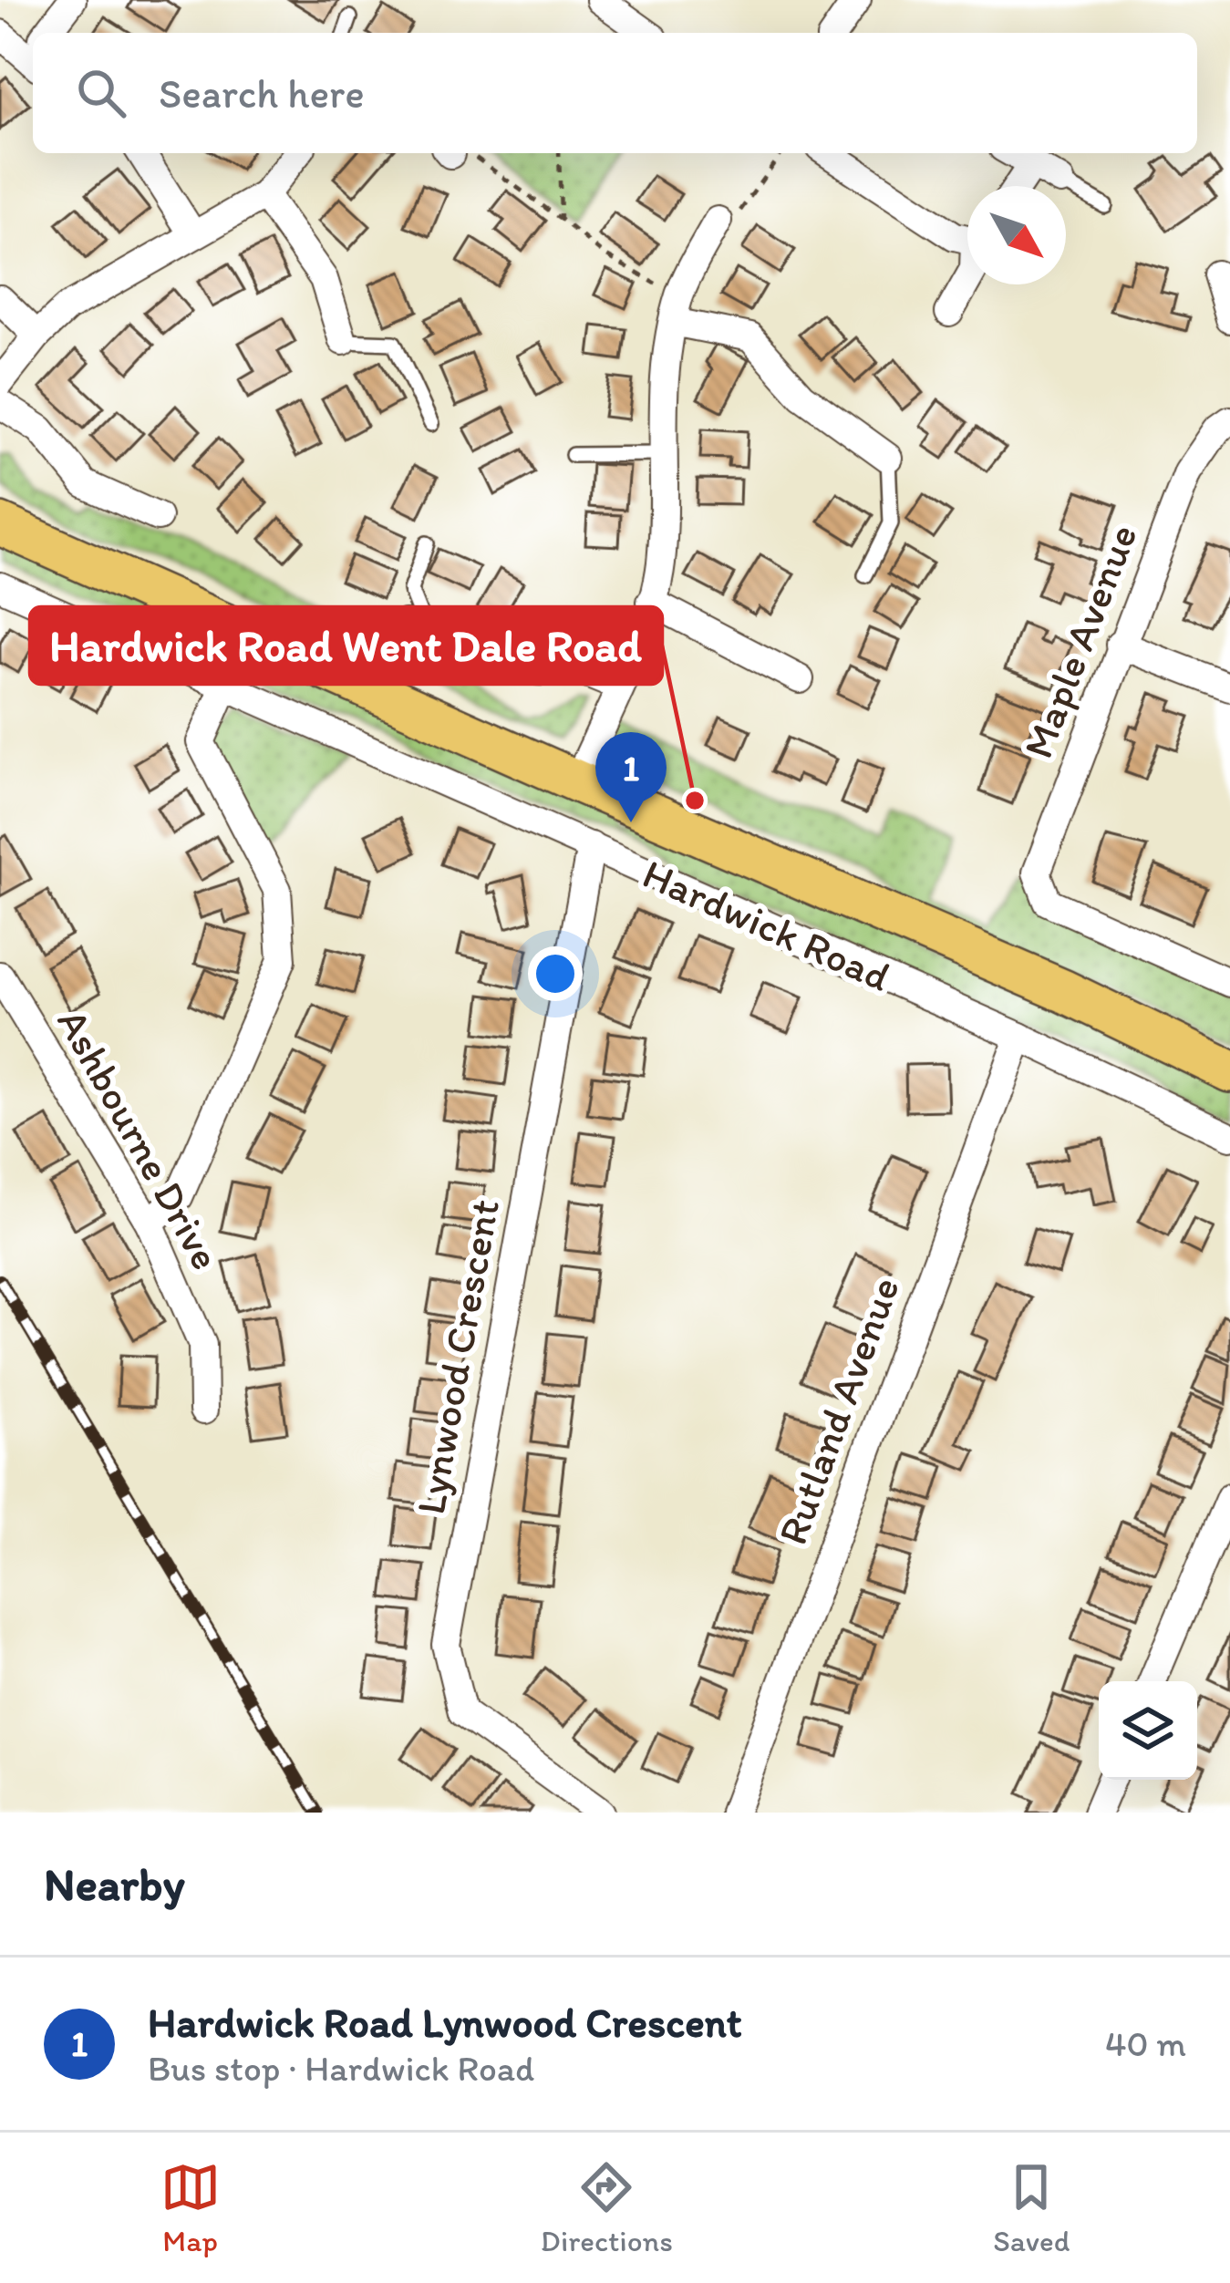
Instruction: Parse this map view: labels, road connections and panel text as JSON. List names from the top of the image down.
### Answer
{
  "streets": {
    "main road": ["Hardwick Road"],
    "street": [
      "Maple Avenue",
      "Ashbourne Drive",
      "Lynwood Crescent",
      "Rutland Avenue"
    ]
  },
  "crossings": [
    ["Hardwick Road", "Lynwood Crescent"],
    ["Hardwick Road", "Rutland Avenue"]
  ],
  "places": ["Hardwick Road Went Dale Road"],
  "north": "bottom right",
  "page": {
    "search": "Search here",
    "pins": "1",
    "heading": "Nearby",
    "list": [
      {
        "mark": "1",
        "name": "Hardwick Road Lynwood Crescent",
        "note": "Bus stop · Hardwick Road",
        "value": "40 m"
      }
    ],
    "nav": ["Map", "Directions", "Saved"]
  }
}
